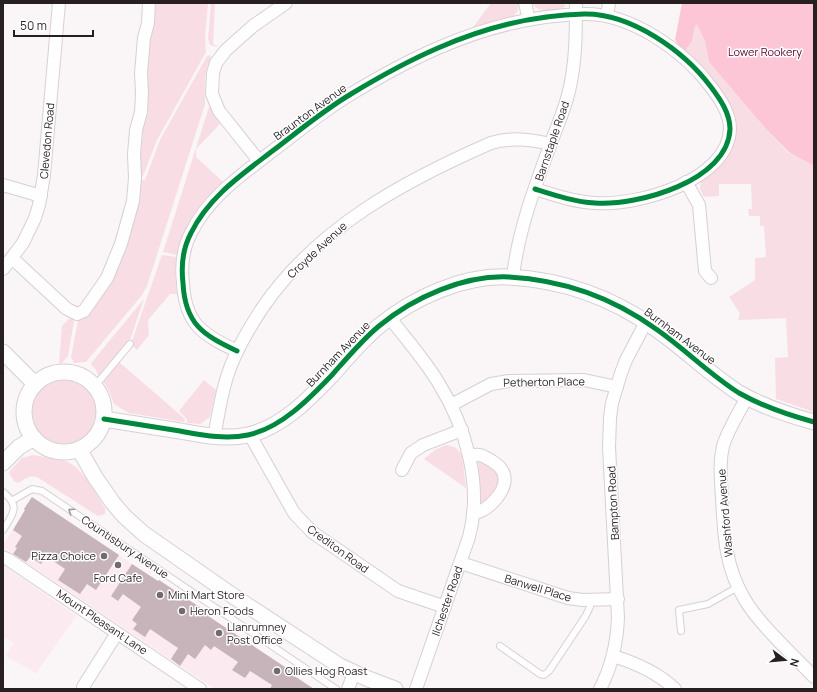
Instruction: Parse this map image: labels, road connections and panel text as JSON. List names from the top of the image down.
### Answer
{
  "streets": {
    "street": [
      "Braunton Avenue",
      "Clevedon Road",
      "Barnstaple Road",
      "Croyde Avenue",
      "Burnham Avenue",
      "Petherton Place",
      "Bampton Road",
      "Washford Avenue",
      "Countisbury Avenue",
      "Crediton Road",
      "Banwell Place",
      "Ilchester Road",
      "Mount Pleasant Lane"
    ]
  },
  "crossings": [
    ["Braunton Avenue", "Barnstaple Road"],
    ["Braunton Avenue", "Croyde Avenue"],
    ["Barnstaple Road", "Croyde Avenue"],
    ["Barnstaple Road", "Burnham Avenue"],
    ["Croyde Avenue", "Burnham Avenue"],
    ["Burnham Avenue", "Bampton Road"],
    ["Burnham Avenue", "Washford Avenue"],
    ["Burnham Avenue", "Countisbury Avenue"],
    ["Burnham Avenue", "Crediton Road"],
    ["Burnham Avenue", "Ilchester Road"],
    ["Petherton Place", "Bampton Road"],
    ["Petherton Place", "Ilchester Road"],
    ["Bampton Road", "Banwell Place"],
    ["Crediton Road", "Ilchester Road"],
    ["Banwell Place", "Ilchester Road"]
  ],
  "parks": ["Lower Rookery"],
  "places": [
    "Pizza Choice",
    "Ford Cafe",
    "Mini Mart Store",
    "Heron Foods",
    "Llanrumney Post Office",
    "Ollies Hog Roast"
  ],
  "scale_bar": "50 m",
  "north": "right"
}
